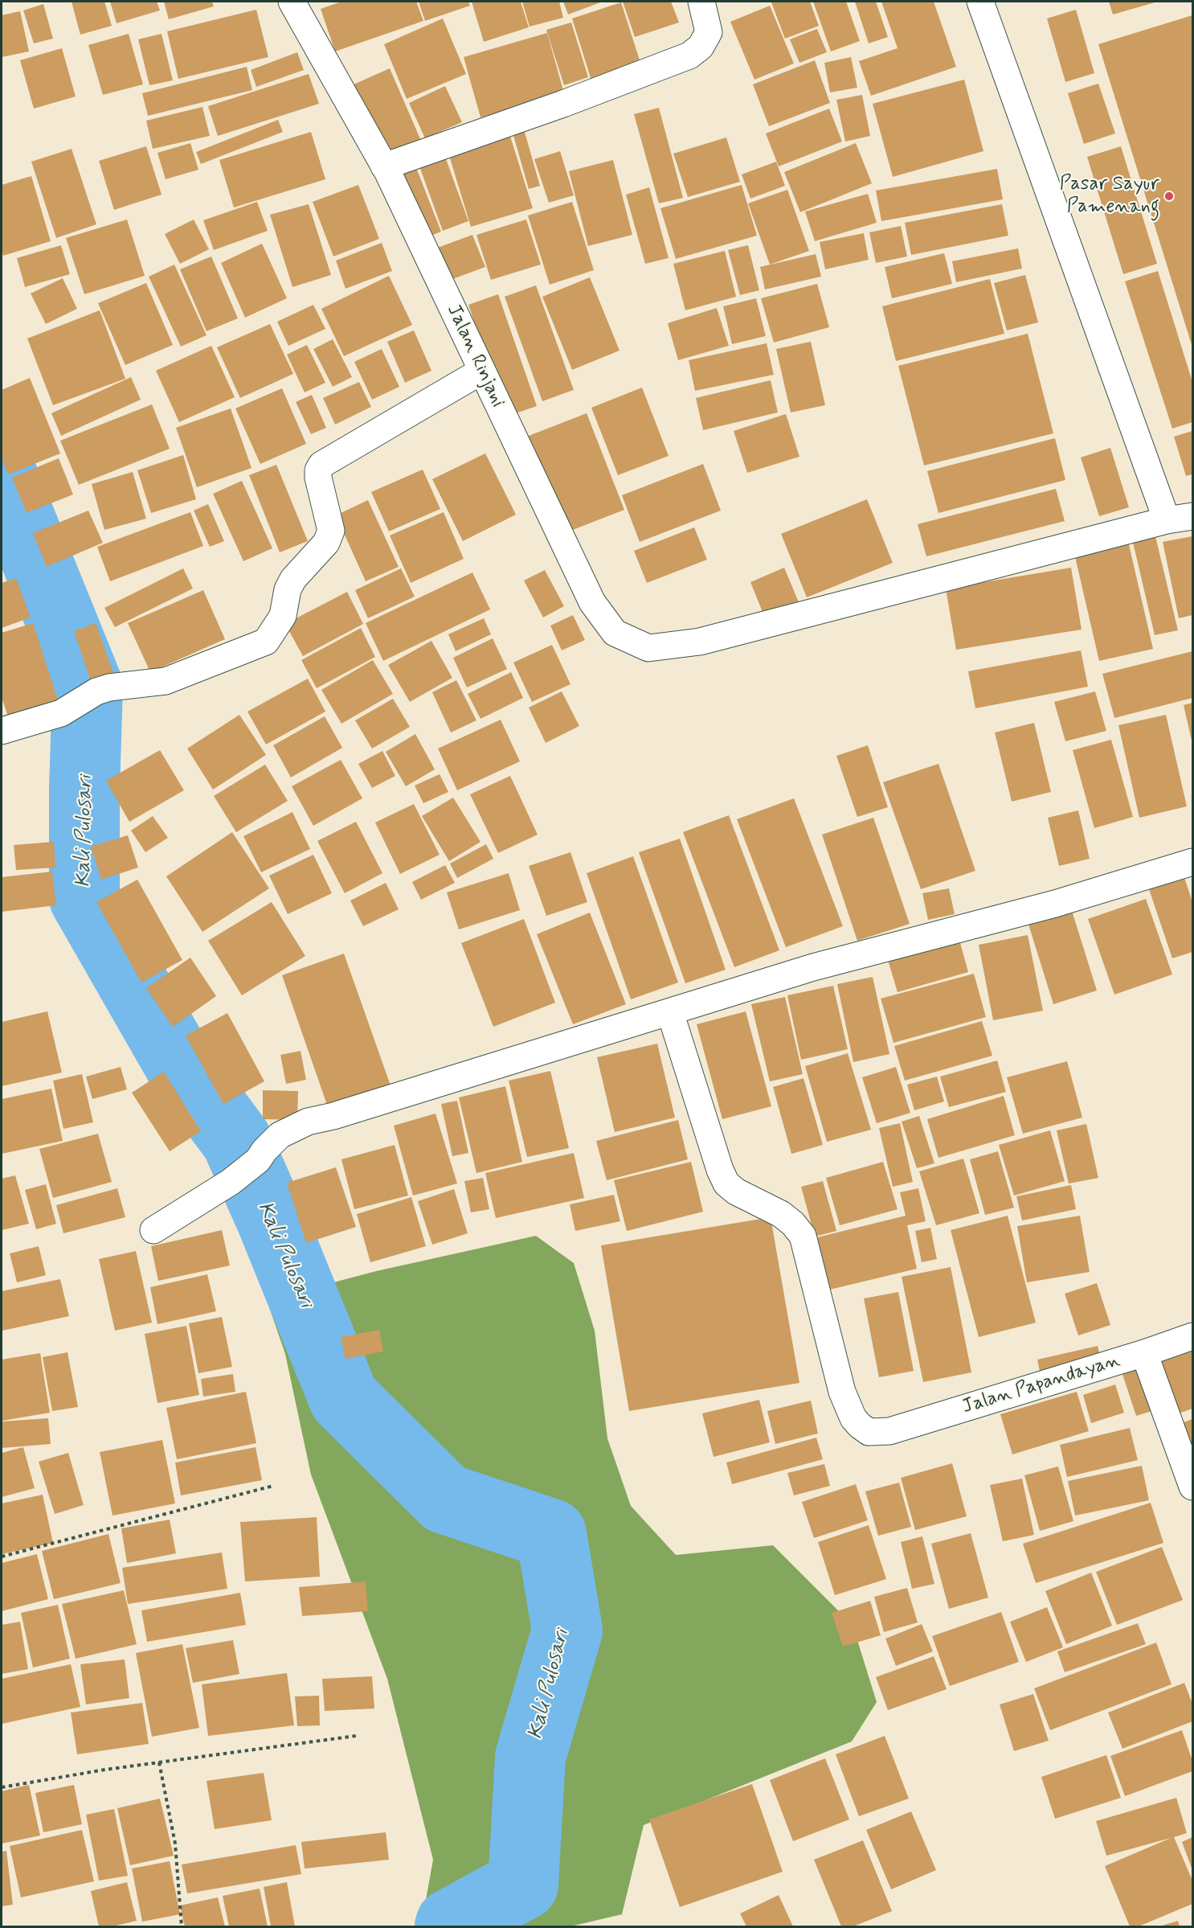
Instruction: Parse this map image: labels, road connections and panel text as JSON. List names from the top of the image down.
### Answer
{
  "streets": {
    "street": ["Jalan Rinjani", "Jalan Papandayan"]
  },
  "water": ["Kali Pulosari"],
  "places": ["Pasar Sayur Pamenang"]
}
